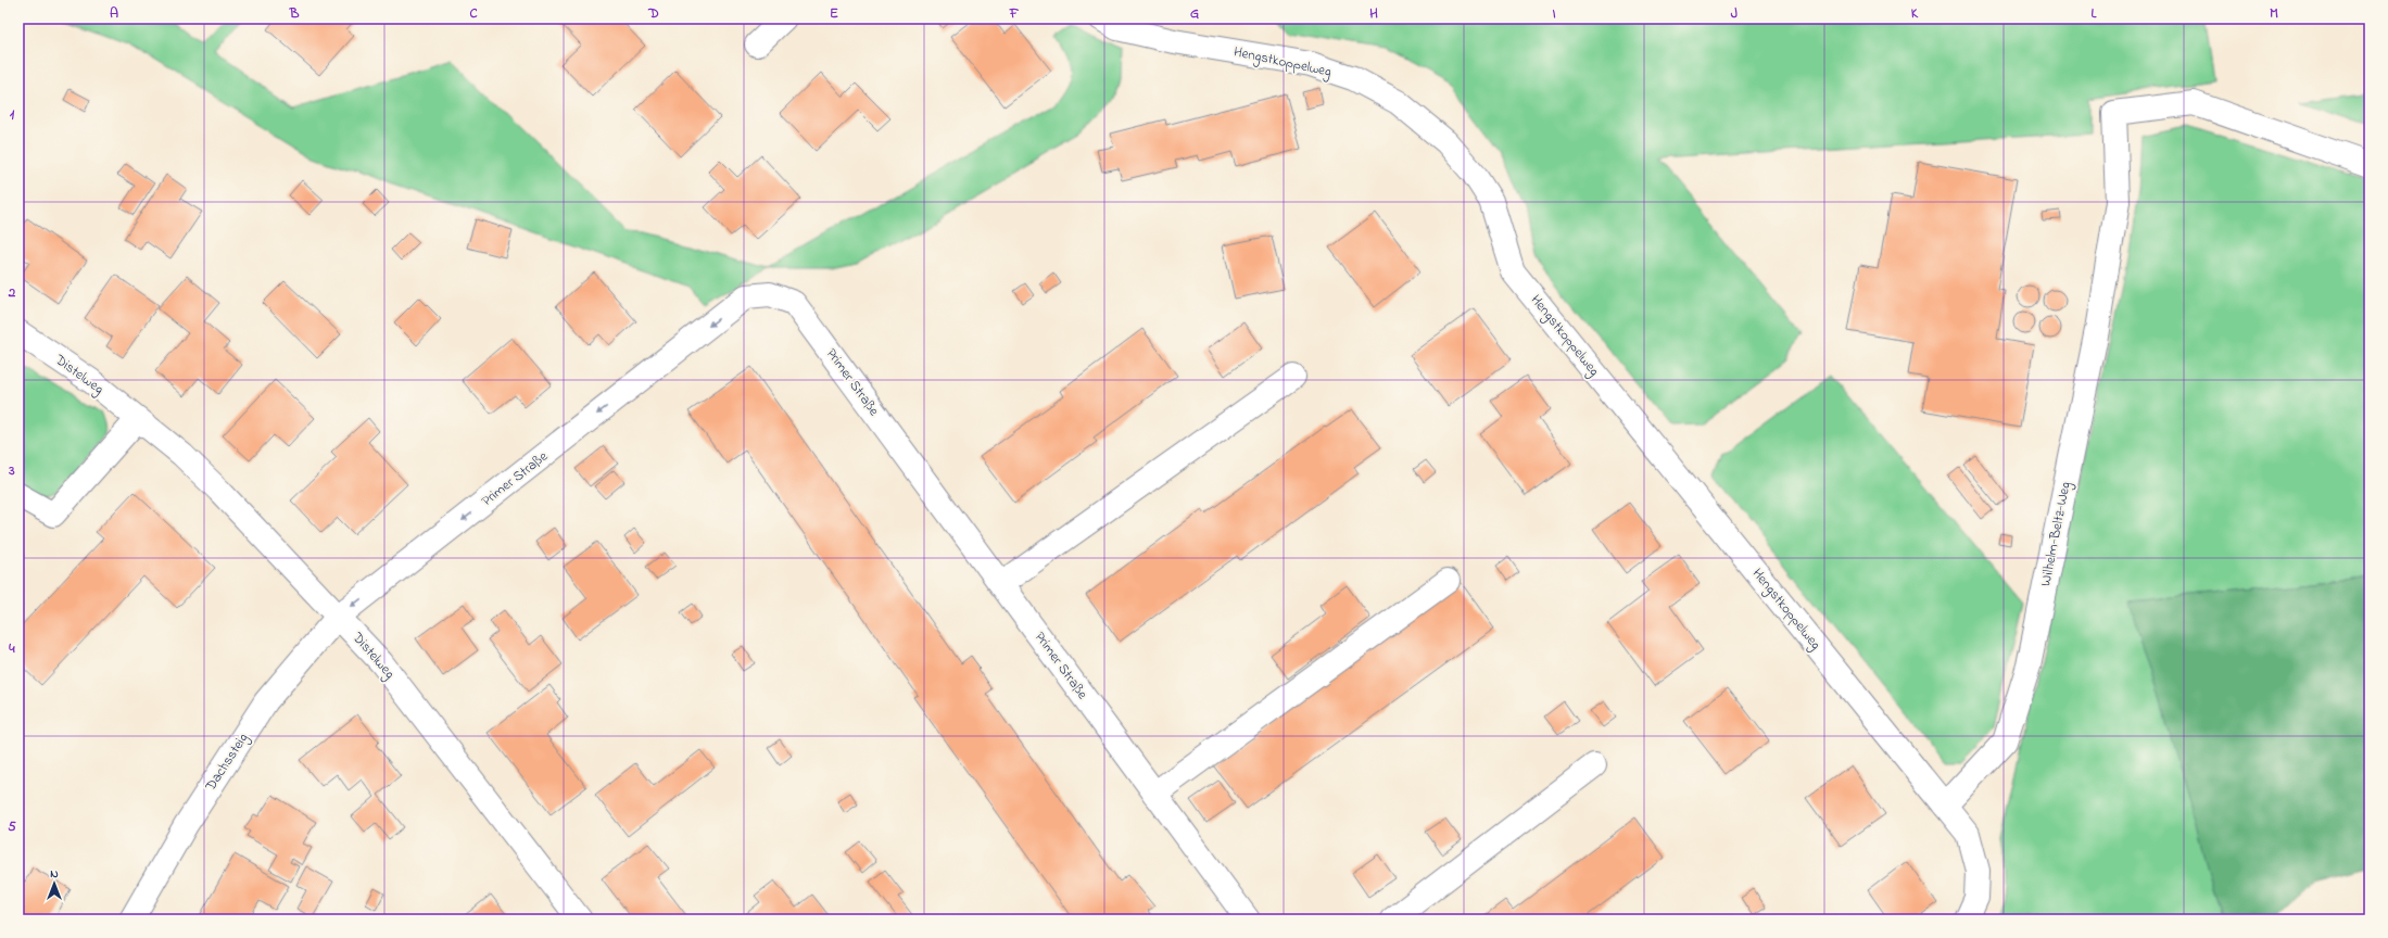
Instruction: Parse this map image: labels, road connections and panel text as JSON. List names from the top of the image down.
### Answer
{
  "streets": {
    "street": [
      "Hengstkoppelweg",
      "Distelweg",
      "Primer Straße",
      "Wilhelm-Beltz-Weg",
      "Dachssteig"
    ]
  },
  "crossings": [
    ["Hengstkoppelweg", "Wilhelm-Beltz-Weg"],
    ["Distelweg", "Primer Straße"],
    ["Distelweg", "Dachssteig"],
    ["Primer Straße", "Dachssteig"]
  ],
  "north": "top",
  "grid": {
    "columns": [
      "A",
      "B",
      "C",
      "D",
      "E",
      "F",
      "G",
      "H",
      "I",
      "J",
      "K",
      "L",
      "M"
    ],
    "rows": [
      "1",
      "2",
      "3",
      "4",
      "5"
    ]
  }
}
